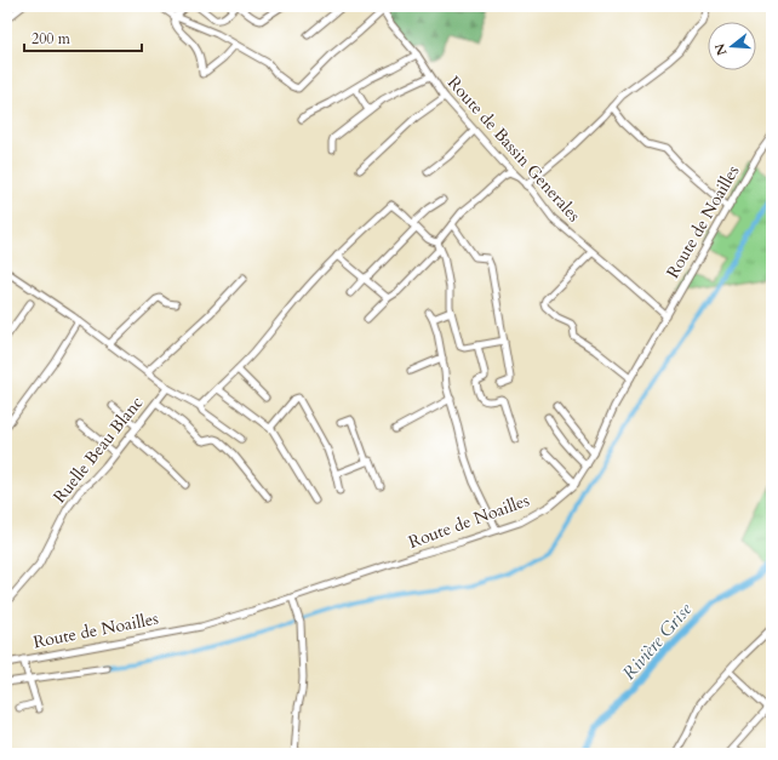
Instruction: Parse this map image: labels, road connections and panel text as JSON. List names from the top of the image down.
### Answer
{
  "streets": {
    "street": ["Route de Bassin Generales", "Route de Noailles", "Ruelle Beau Blanc"]
  },
  "crossings": [
    ["Route de Bassin Generales", "Route de Noailles"]
  ],
  "water": ["Rivière Grise"],
  "scale_bar": "200 m",
  "north": "left"
}
